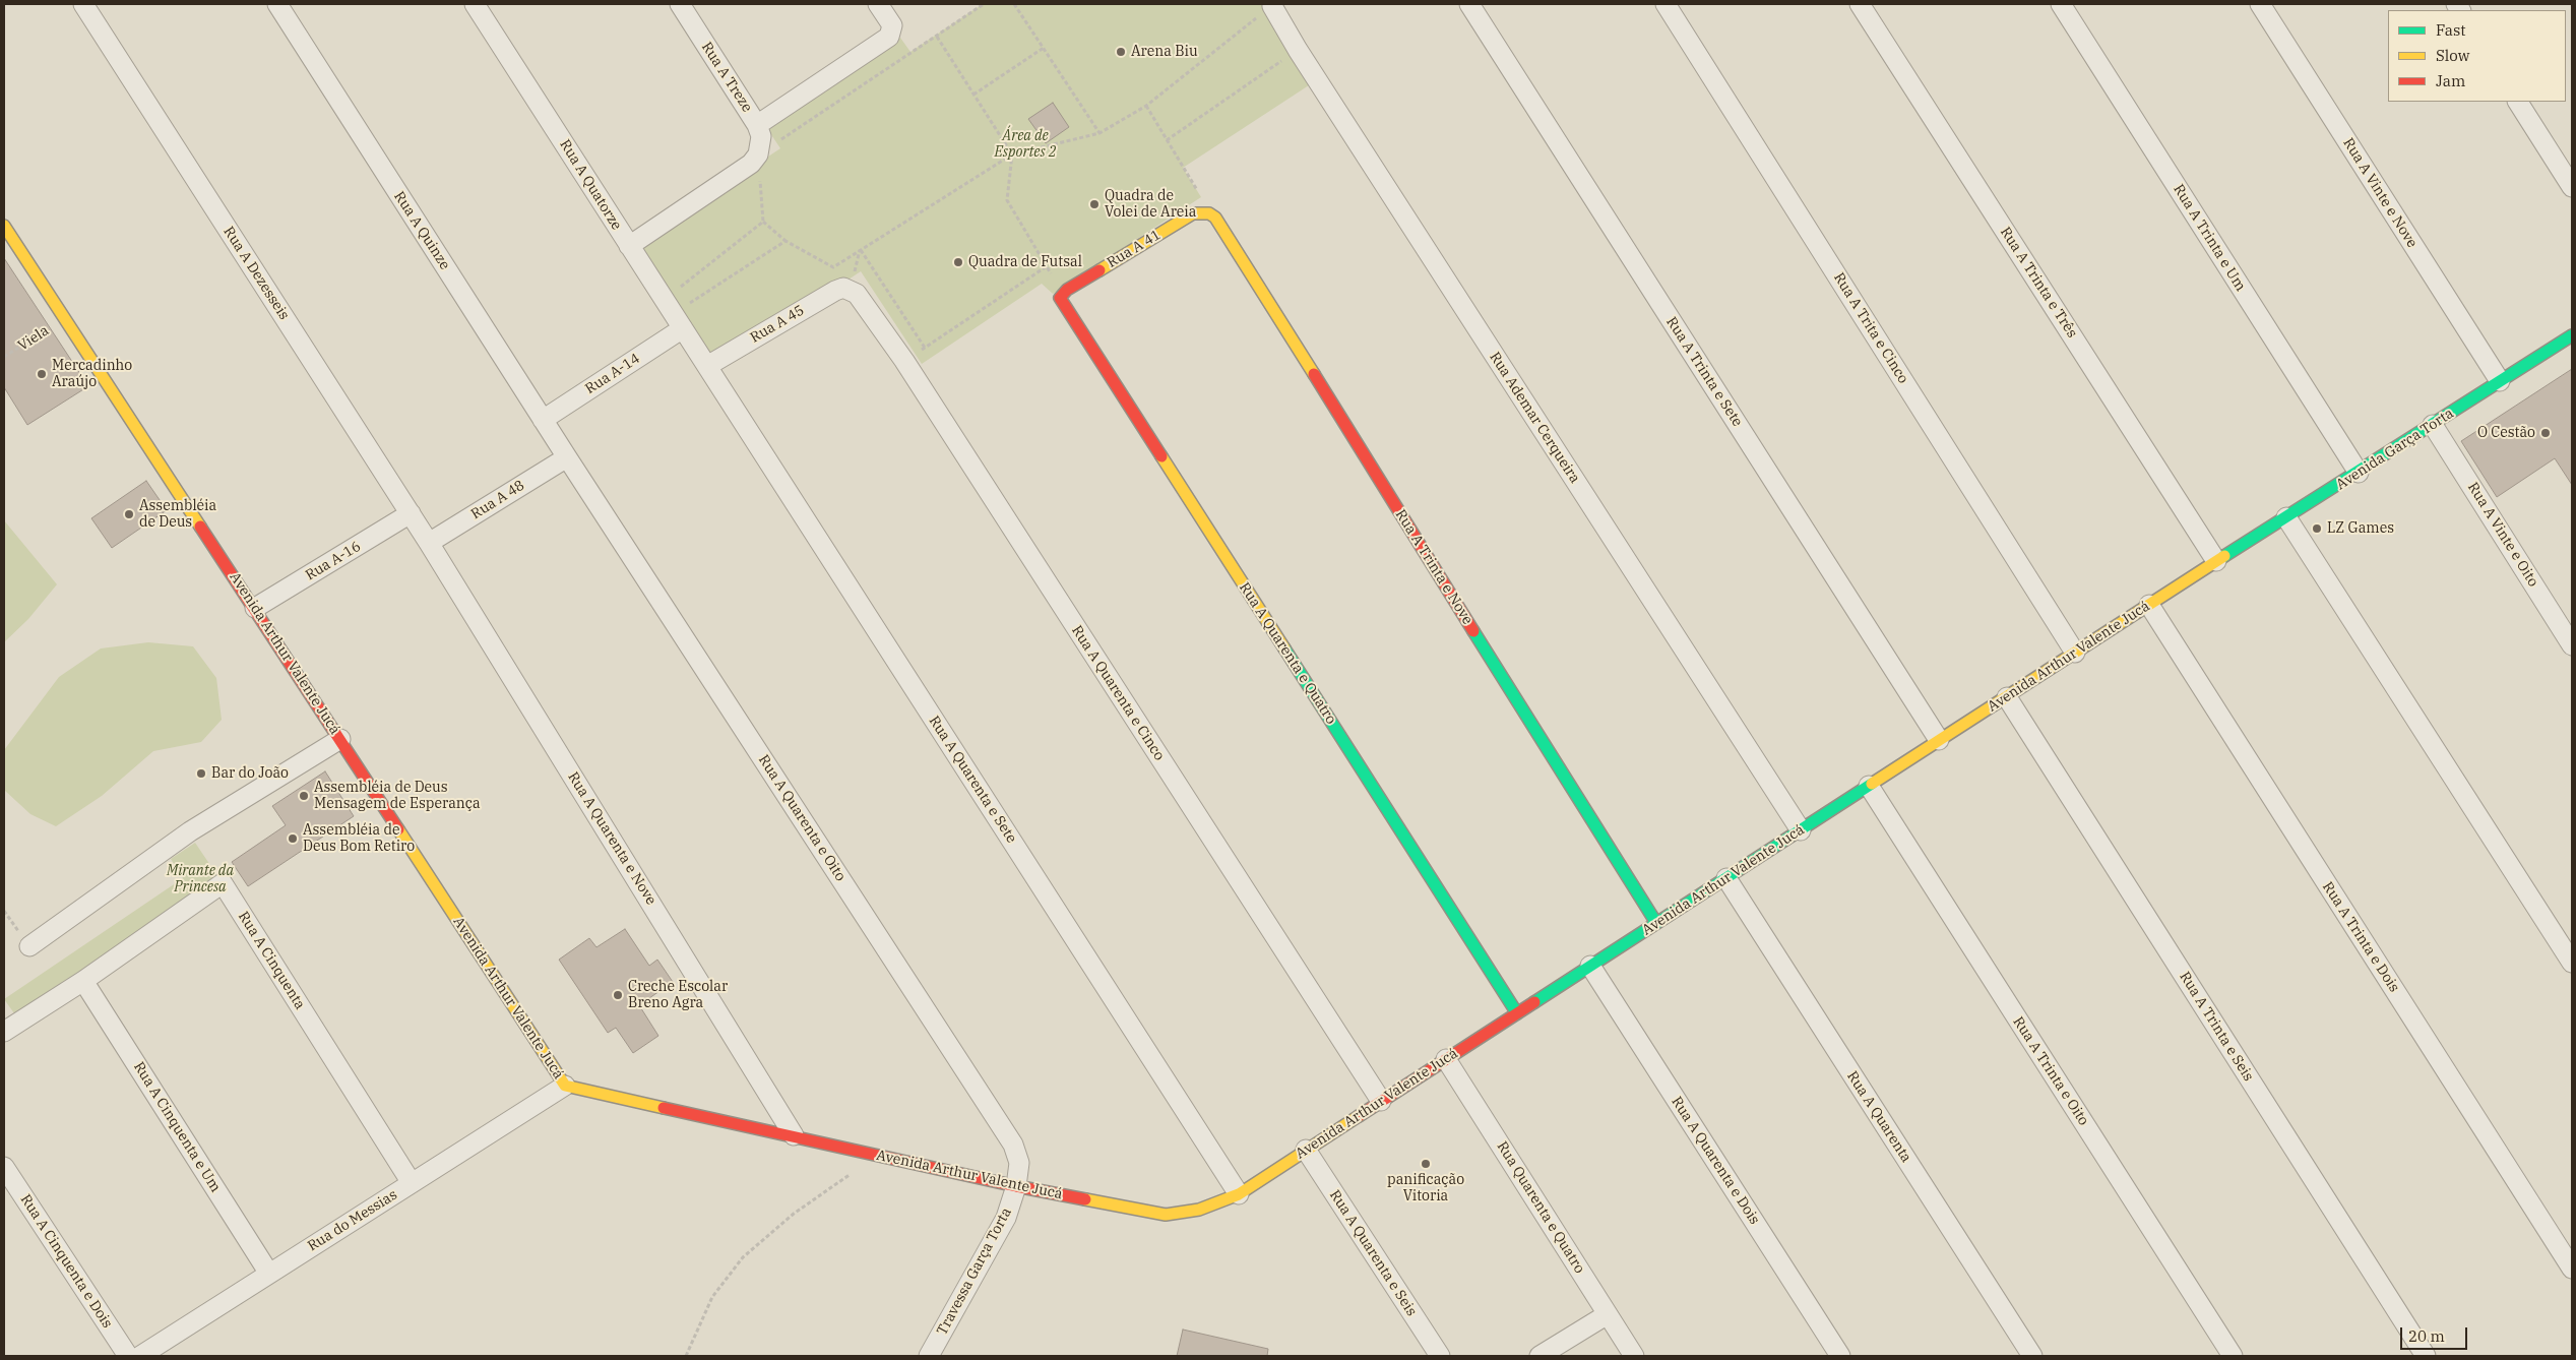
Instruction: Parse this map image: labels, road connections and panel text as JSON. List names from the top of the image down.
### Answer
{
  "streets": {
    "street": [
      "Rua A Treze",
      "Rua A Quatorze",
      "Rua A Vinte e Nove",
      "Rua A Quinze",
      "Rua A Trinta e Um",
      "Rua A 41",
      "Rua A Dezesseis",
      "Rua A Trinta e Três",
      "Rua A 45",
      "Rua A Trita e Cinco",
      "Rua A Trinta e Sete",
      "Rua A-14",
      "Rua Ademar Cerqueira",
      "Avenida Garça Torta",
      "Rua A 48",
      "Rua A Vinte e Oito",
      "Rua A-16",
      "Rua A Trinta e Nove",
      "Avenida Arthur Valente Jucá",
      "Rua A Quarenta e Quatro",
      "Rua A Quarenta e Cinco",
      "Rua A Quarenta e Sete",
      "Rua A Quarenta e Oito",
      "Rua A Quarenta e Nove",
      "Rua A Trinta e Dois",
      "Rua A Cinquenta",
      "Rua A Trinta e Seis",
      "Rua A Trinta e Oito",
      "Rua A Quarenta",
      "Rua A Cinquenta e Um",
      "Rua A Quarenta e Dois",
      "Rua Quarenta e Quatro",
      "Rua do Messias",
      "Rua A Quarenta e Seis",
      "Rua A Cinquenta e Dois",
      "Travessa Garça Torta"
    ],
    "path": ["Viela"]
  },
  "crossings": [
    ["Rua A Quatorze", "Rua A 45"],
    ["Rua A Quatorze", "Rua A-14"],
    ["Rua A Quatorze", "Rua A Quarenta e Sete"],
    ["Rua A Vinte e Nove", "Avenida Garça Torta"],
    ["Rua A Quinze", "Rua A-14"],
    ["Rua A Quinze", "Rua A 48"],
    ["Rua A Quinze", "Rua A Quarenta e Oito"],
    ["Rua A Trinta e Um", "Avenida Garça Torta"],
    ["Rua A 41", "Rua A Trinta e Nove"],
    ["Rua A 41", "Rua A Quarenta e Quatro"],
    ["Rua A Dezesseis", "Rua A 48"],
    ["Rua A Dezesseis", "Rua A-16"],
    ["Rua A Dezesseis", "Rua A Quarenta e Nove"],
    ["Rua A Trinta e Três", "Avenida Garça Torta"],
    ["Rua A Trinta e Três", "Avenida Arthur Valente Jucá"],
    ["Rua A 45", "Rua A Quarenta e Cinco"],
    ["Rua A 45", "Rua A Quarenta e Sete"],
    ["Rua A Trita e Cinco", "Avenida Arthur Valente Jucá"],
    ["Viela", "Avenida Arthur Valente Jucá"],
    ["Rua A Trinta e Sete", "Avenida Arthur Valente Jucá"],
    ["Rua Ademar Cerqueira", "Avenida Arthur Valente Jucá"],
    ["Avenida Garça Torta", "Rua A Vinte e Oito"],
    ["Avenida Garça Torta", "Avenida Arthur Valente Jucá"],
    ["Rua A 48", "Rua A Quarenta e Oito"],
    ["Rua A 48", "Rua A Quarenta e Nove"],
    ["Rua A-16", "Avenida Arthur Valente Jucá"],
    ["Rua A Trinta e Nove", "Avenida Arthur Valente Jucá"],
    ["Avenida Arthur Valente Jucá", "Rua A Quarenta e Quatro"],
    ["Avenida Arthur Valente Jucá", "Rua A Quarenta e Cinco"],
    ["Avenida Arthur Valente Jucá", "Rua A Quarenta e Sete"],
    ["Avenida Arthur Valente Jucá", "Rua A Quarenta e Oito"],
    ["Avenida Arthur Valente Jucá", "Rua A Quarenta e Nove"],
    ["Avenida Arthur Valente Jucá", "Rua A Trinta e Dois"],
    ["Avenida Arthur Valente Jucá", "Rua A Trinta e Seis"],
    ["Avenida Arthur Valente Jucá", "Rua A Trinta e Oito"],
    ["Avenida Arthur Valente Jucá", "Rua A Quarenta"],
    ["Avenida Arthur Valente Jucá", "Rua A Quarenta e Dois"],
    ["Avenida Arthur Valente Jucá", "Rua Quarenta e Quatro"],
    ["Avenida Arthur Valente Jucá", "Rua do Messias"],
    ["Avenida Arthur Valente Jucá", "Rua A Quarenta e Seis"],
    ["Avenida Arthur Valente Jucá", "Travessa Garça Torta"],
    ["Rua A Quarenta e Oito", "Travessa Garça Torta"],
    ["Rua A Cinquenta", "Rua A Cinquenta e Um"],
    ["Rua A Cinquenta", "Rua do Messias"],
    ["Rua A Cinquenta e Um", "Rua do Messias"]
  ],
  "parks": ["Área de Esportes 2", "Mirante da Princesa"],
  "places": [
    "Arena Biu",
    "Quadra de Volei de Areia",
    "Quadra de Futsal",
    "Mercadinho Araújo",
    "O Cestão",
    "Assembléia de Deus",
    "LZ Games",
    "Bar do João",
    "Assembléia de Deus Mensagem de Esperança",
    "Assembléia de Deus Bom Retiro",
    "Creche Escolar Breno Agra",
    "panificação Vitoria"
  ],
  "legend": ["Fast", "Slow", "Jam"],
  "scale_bar": "20 m"
}
